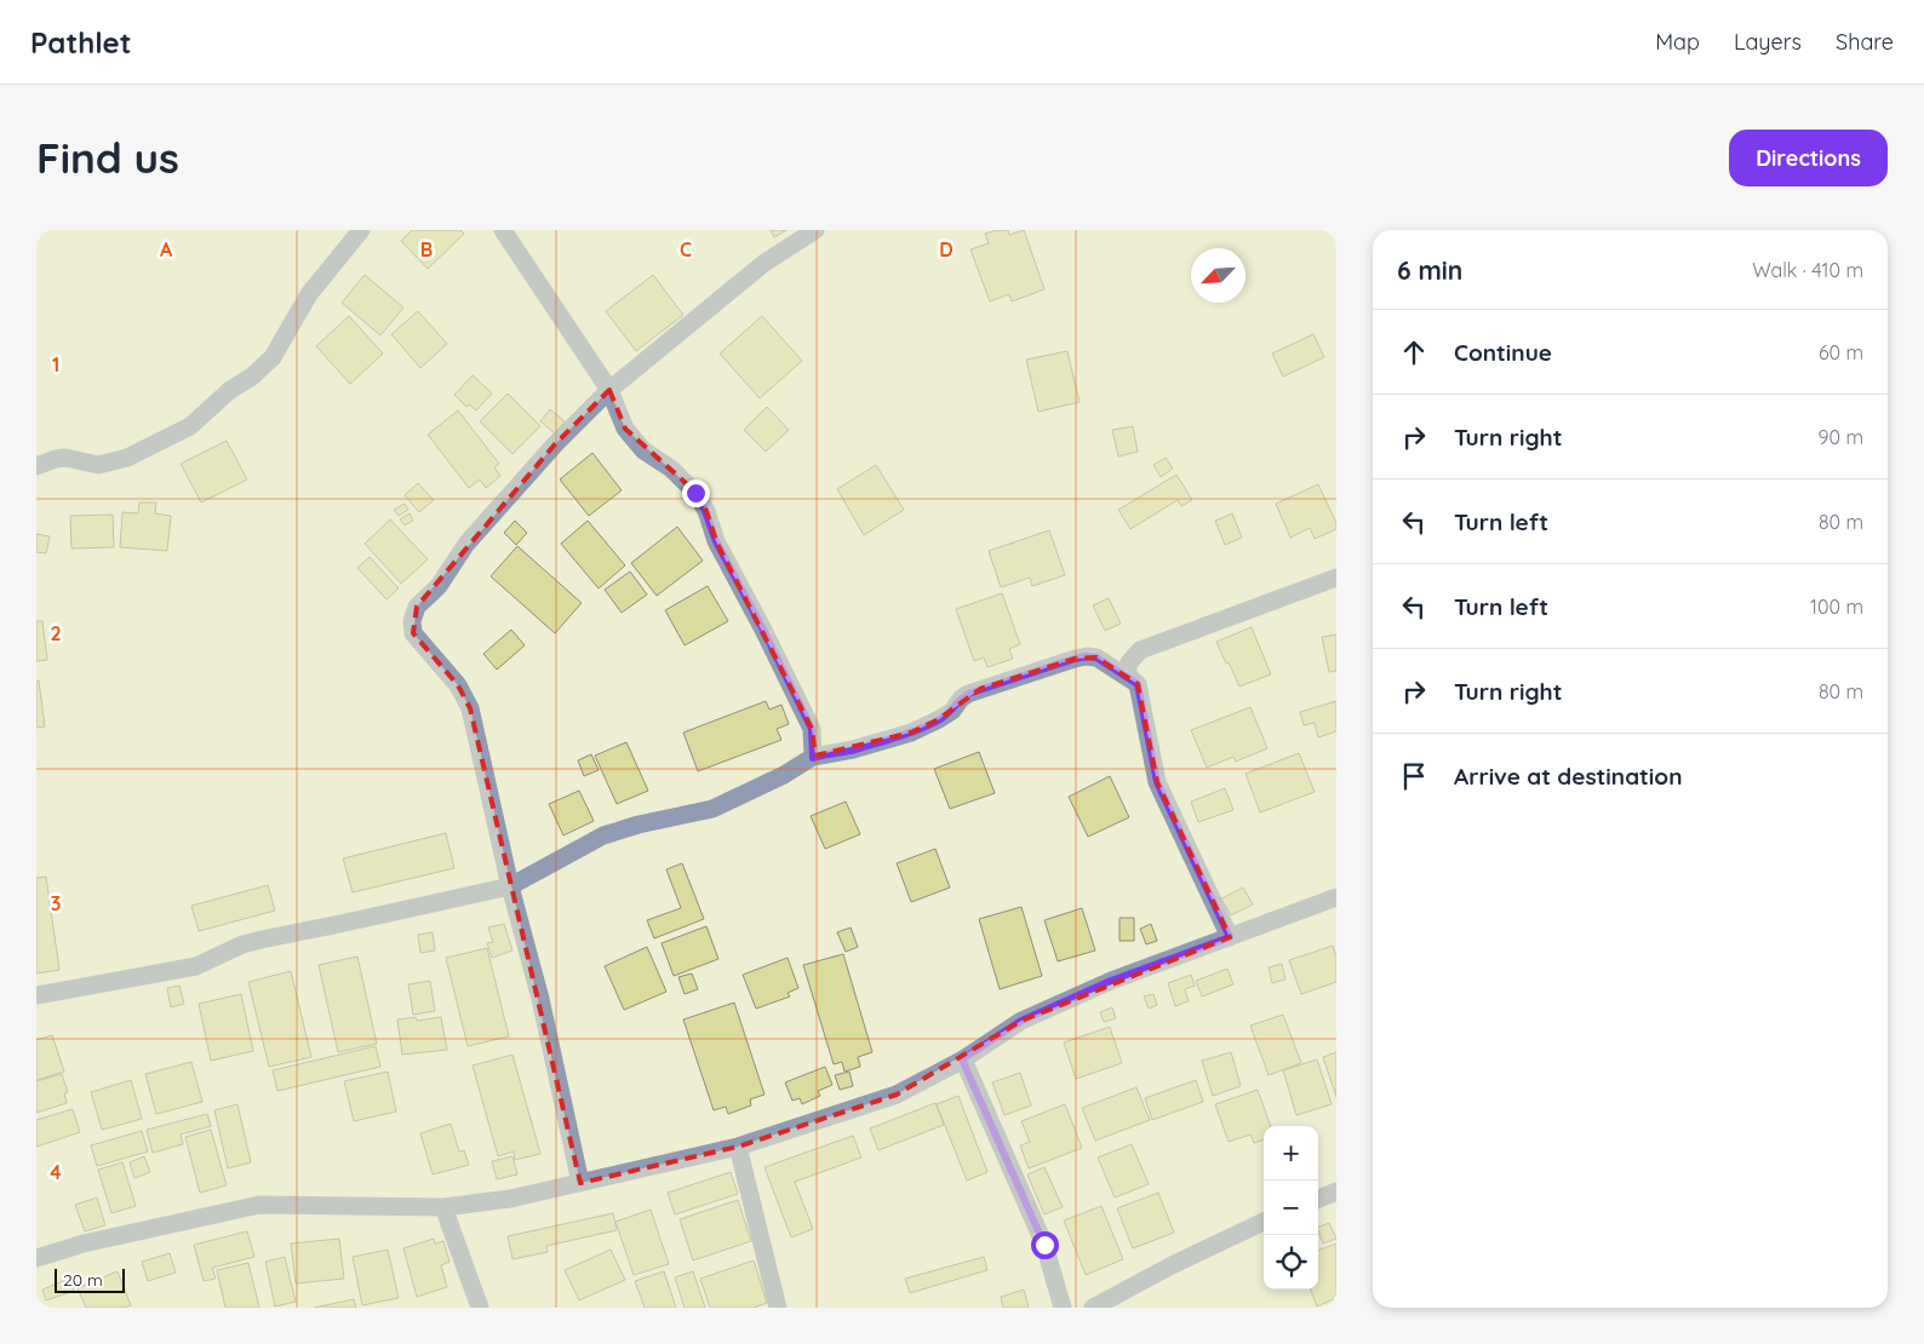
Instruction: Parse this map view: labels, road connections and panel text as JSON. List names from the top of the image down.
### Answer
{
  "scale_bar": "20 m",
  "north": "bottom left",
  "page": {
    "header": "Pathlet",
    "nav": ["Map", "Layers", "Share"],
    "buttons": "Directions",
    "title": "Find us",
    "heading": ["6 min", "Walk · 410 m"],
    "list": [
      ["Continue", "60 m"],
      ["Turn right", "90 m"],
      ["Turn left", "80 m"],
      ["Turn left", "100 m"],
      ["Turn right", "80 m"],
      "Arrive at destination"
    ],
    "map_buttons": ["+", "−"],
    "scale": "20 m"
  },
  "grid": {
    "columns": [
      "A",
      "B",
      "C",
      "D"
    ],
    "rows": [
      "1",
      "2",
      "3",
      "4"
    ]
  }
}
